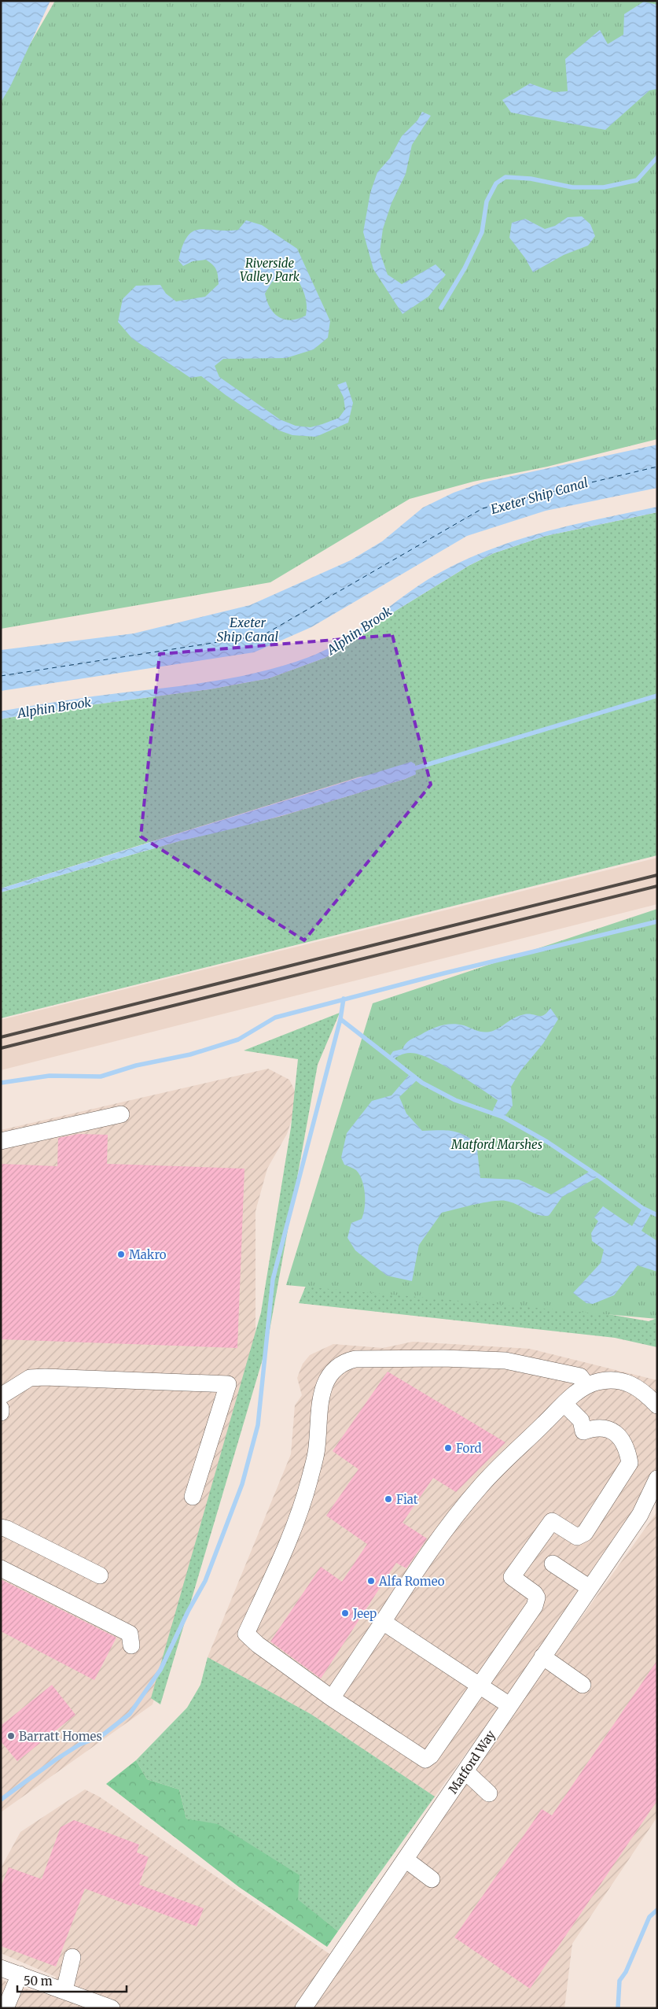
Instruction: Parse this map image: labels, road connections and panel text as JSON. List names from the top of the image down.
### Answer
{
  "streets": {
    "street": ["Matford Way"]
  },
  "water": ["Exeter Ship Canal", "Alphin Brook"],
  "parks": ["Riverside Valley Park", "Matford Marshes"],
  "places": [
    "Makro",
    "Ford",
    "Fiat",
    "Alfa Romeo",
    "Jeep",
    "Barratt Homes"
  ],
  "scale_bar": "50 m"
}
